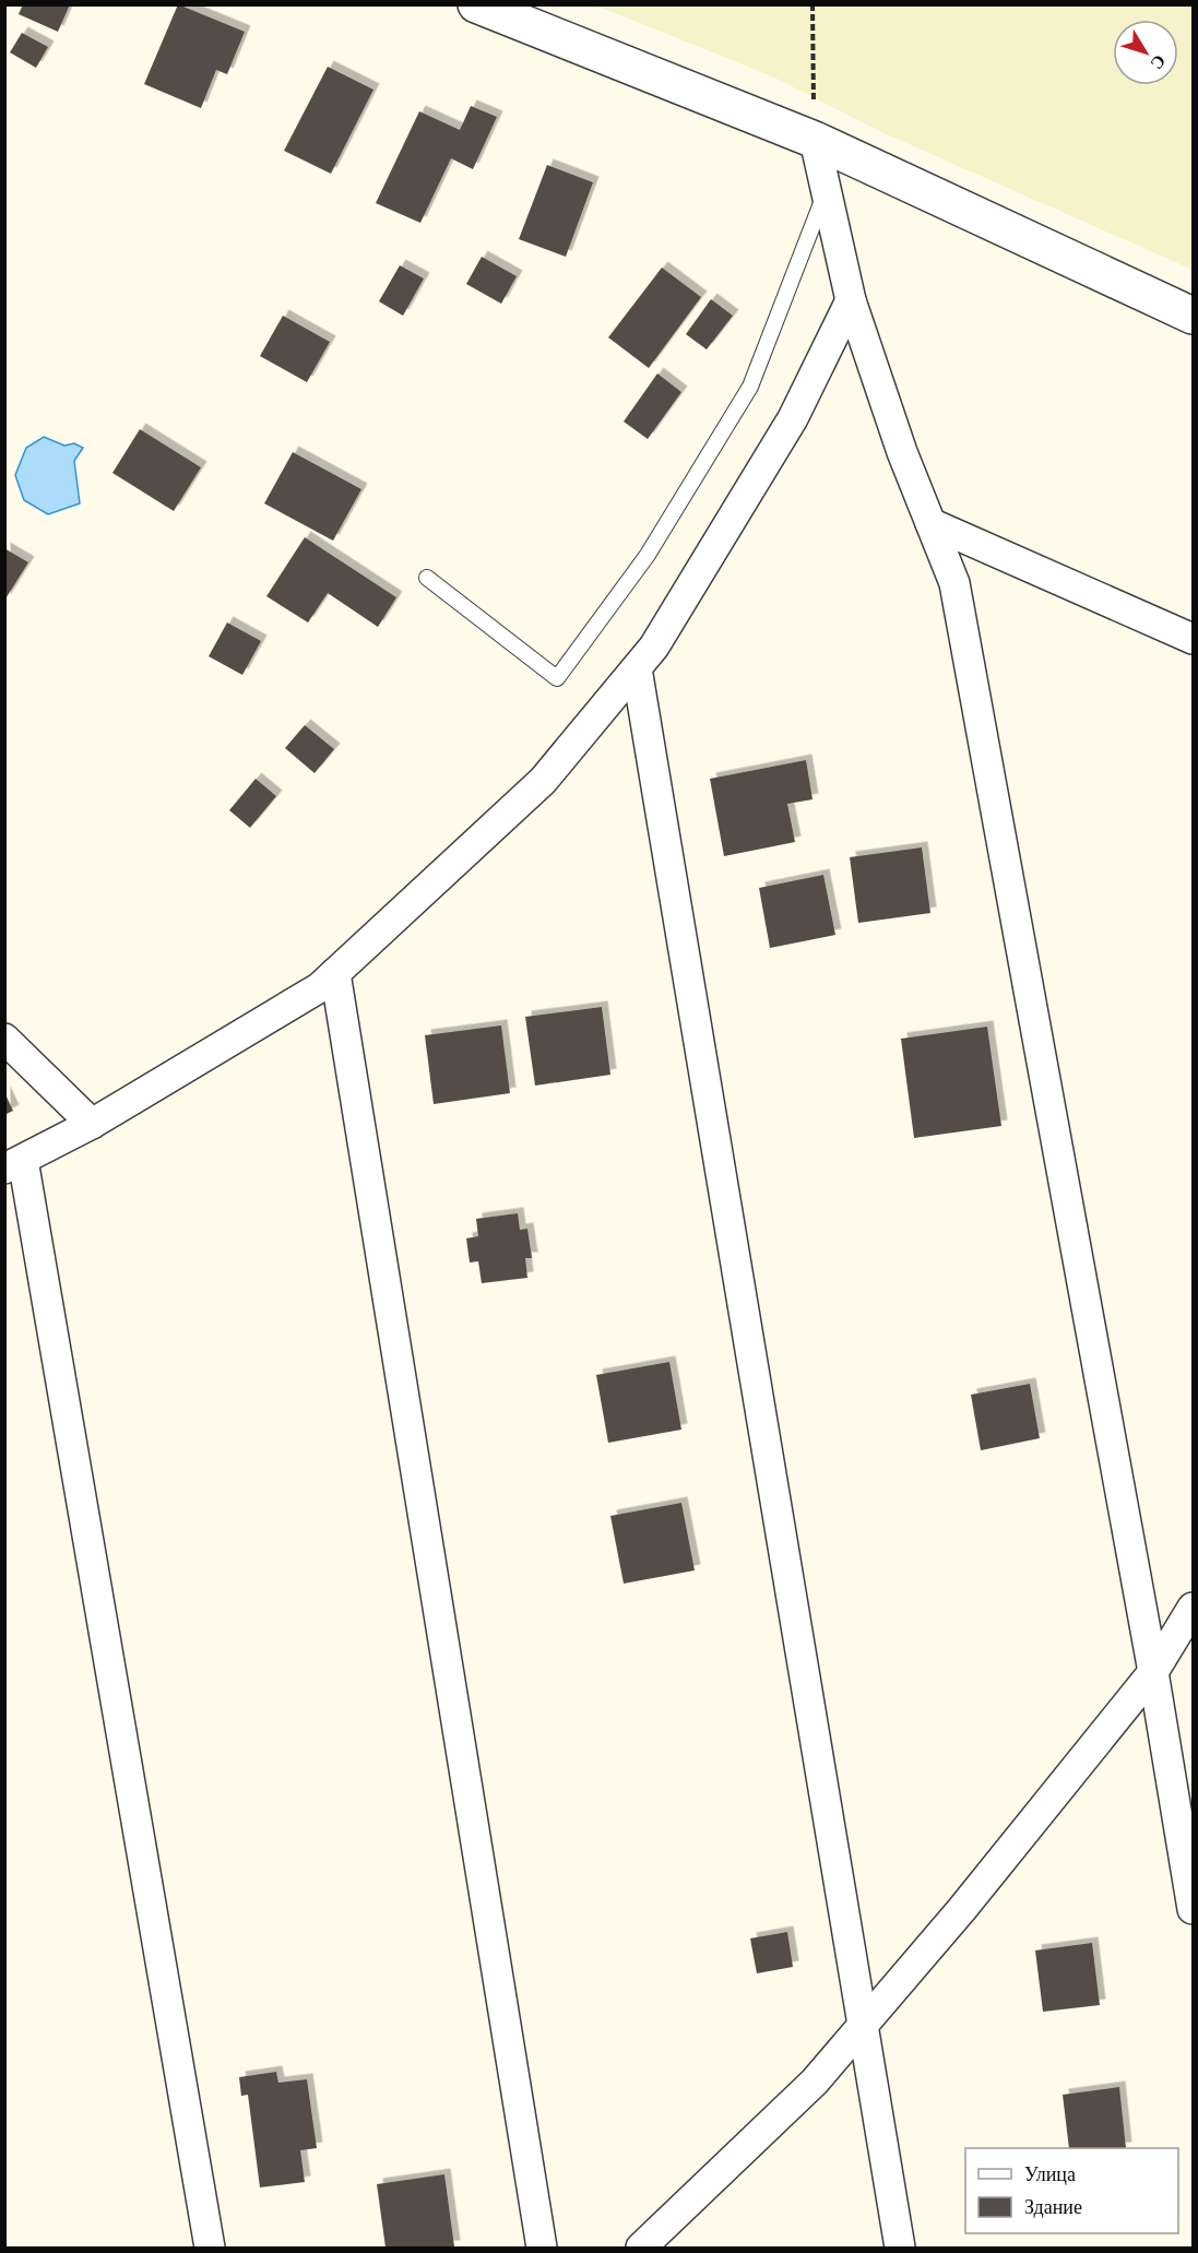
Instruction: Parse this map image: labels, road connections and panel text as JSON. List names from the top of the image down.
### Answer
{
  "legend": ["Улица", "Здание"],
  "north": "bottom right"
}
